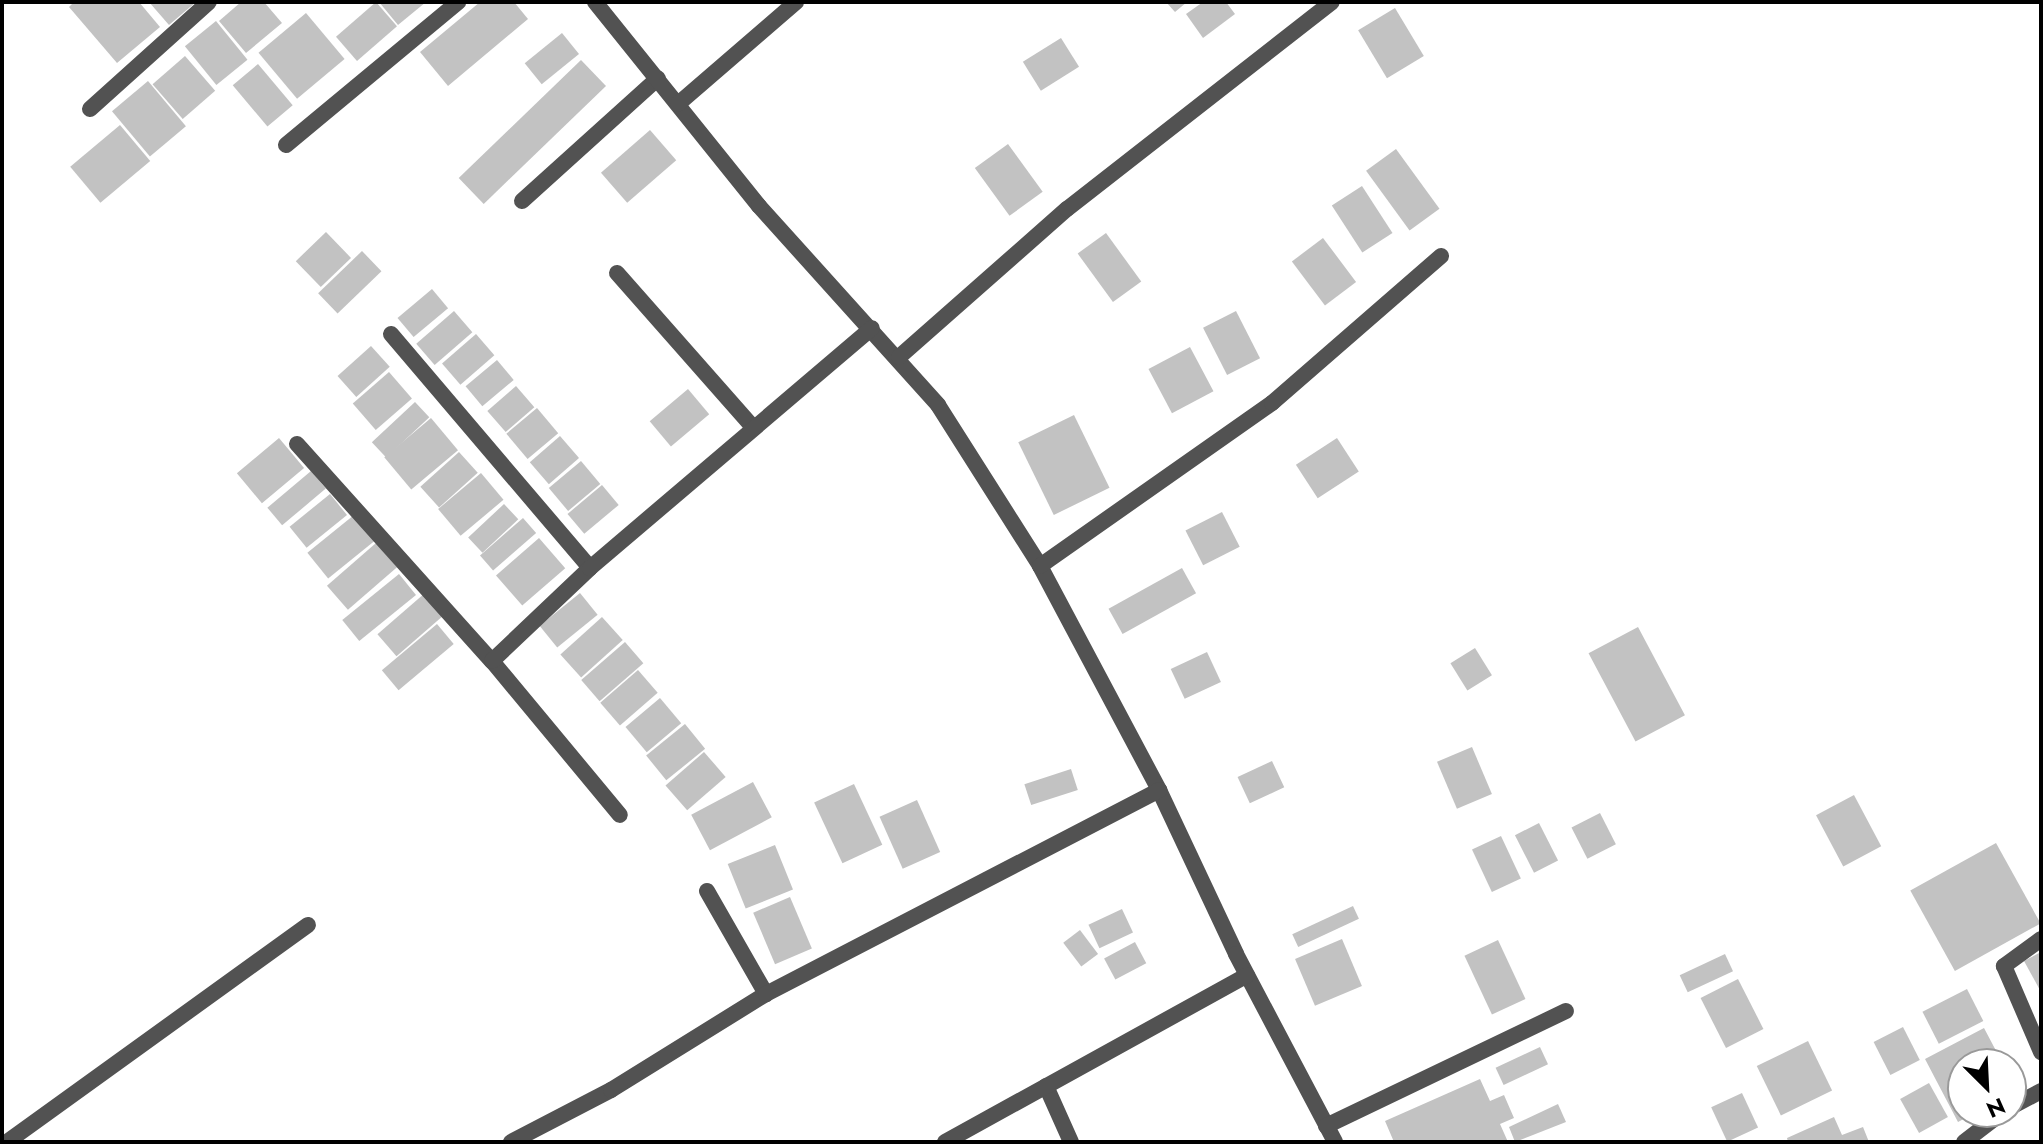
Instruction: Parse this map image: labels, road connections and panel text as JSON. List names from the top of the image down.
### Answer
{
  "north": "bottom right"
}
